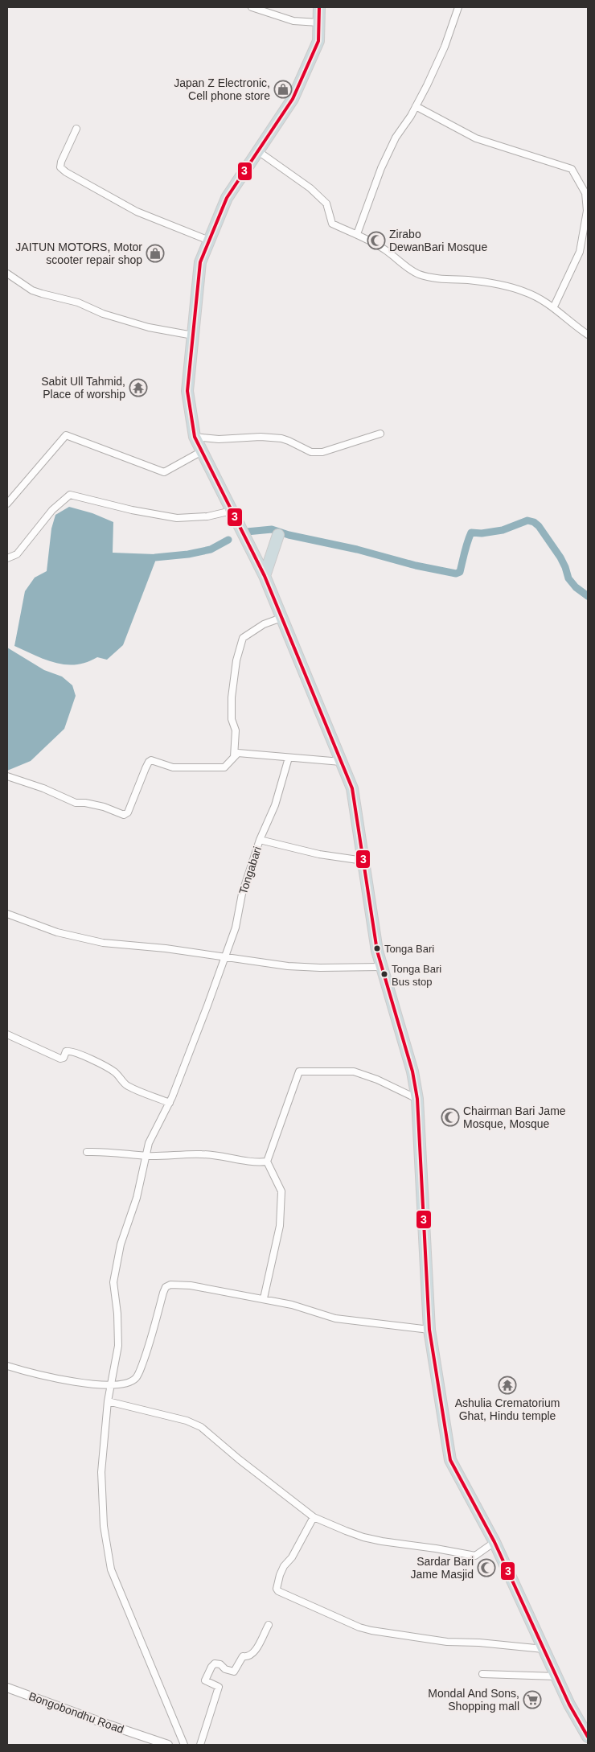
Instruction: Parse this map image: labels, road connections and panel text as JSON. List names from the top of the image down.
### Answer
{
  "streets": {
    "street": ["Tongabari", "Bongobondhu Road"]
  },
  "places": {
    "shop": ["Japan Z Electronic, Cell phone store", "JAITUN MOTORS, Motor scooter repair shop"],
    "mosque": ["Zirabo DewanBari Mosque", "Chairman Bari Jame Mosque, Mosque", "Sardar Bari Jame Masjid"],
    "temple": ["Sabit Ull Tahmid, Place of worship", "Ashulia Crematorium Ghat, Hindu temple"],
    "other": ["Tonga Bari", "Tonga Bari Bus stop"],
    "supermarket": ["Mondal And Sons, Shopping mall"]
  },
  "lines": ["transit line 3"]
}
